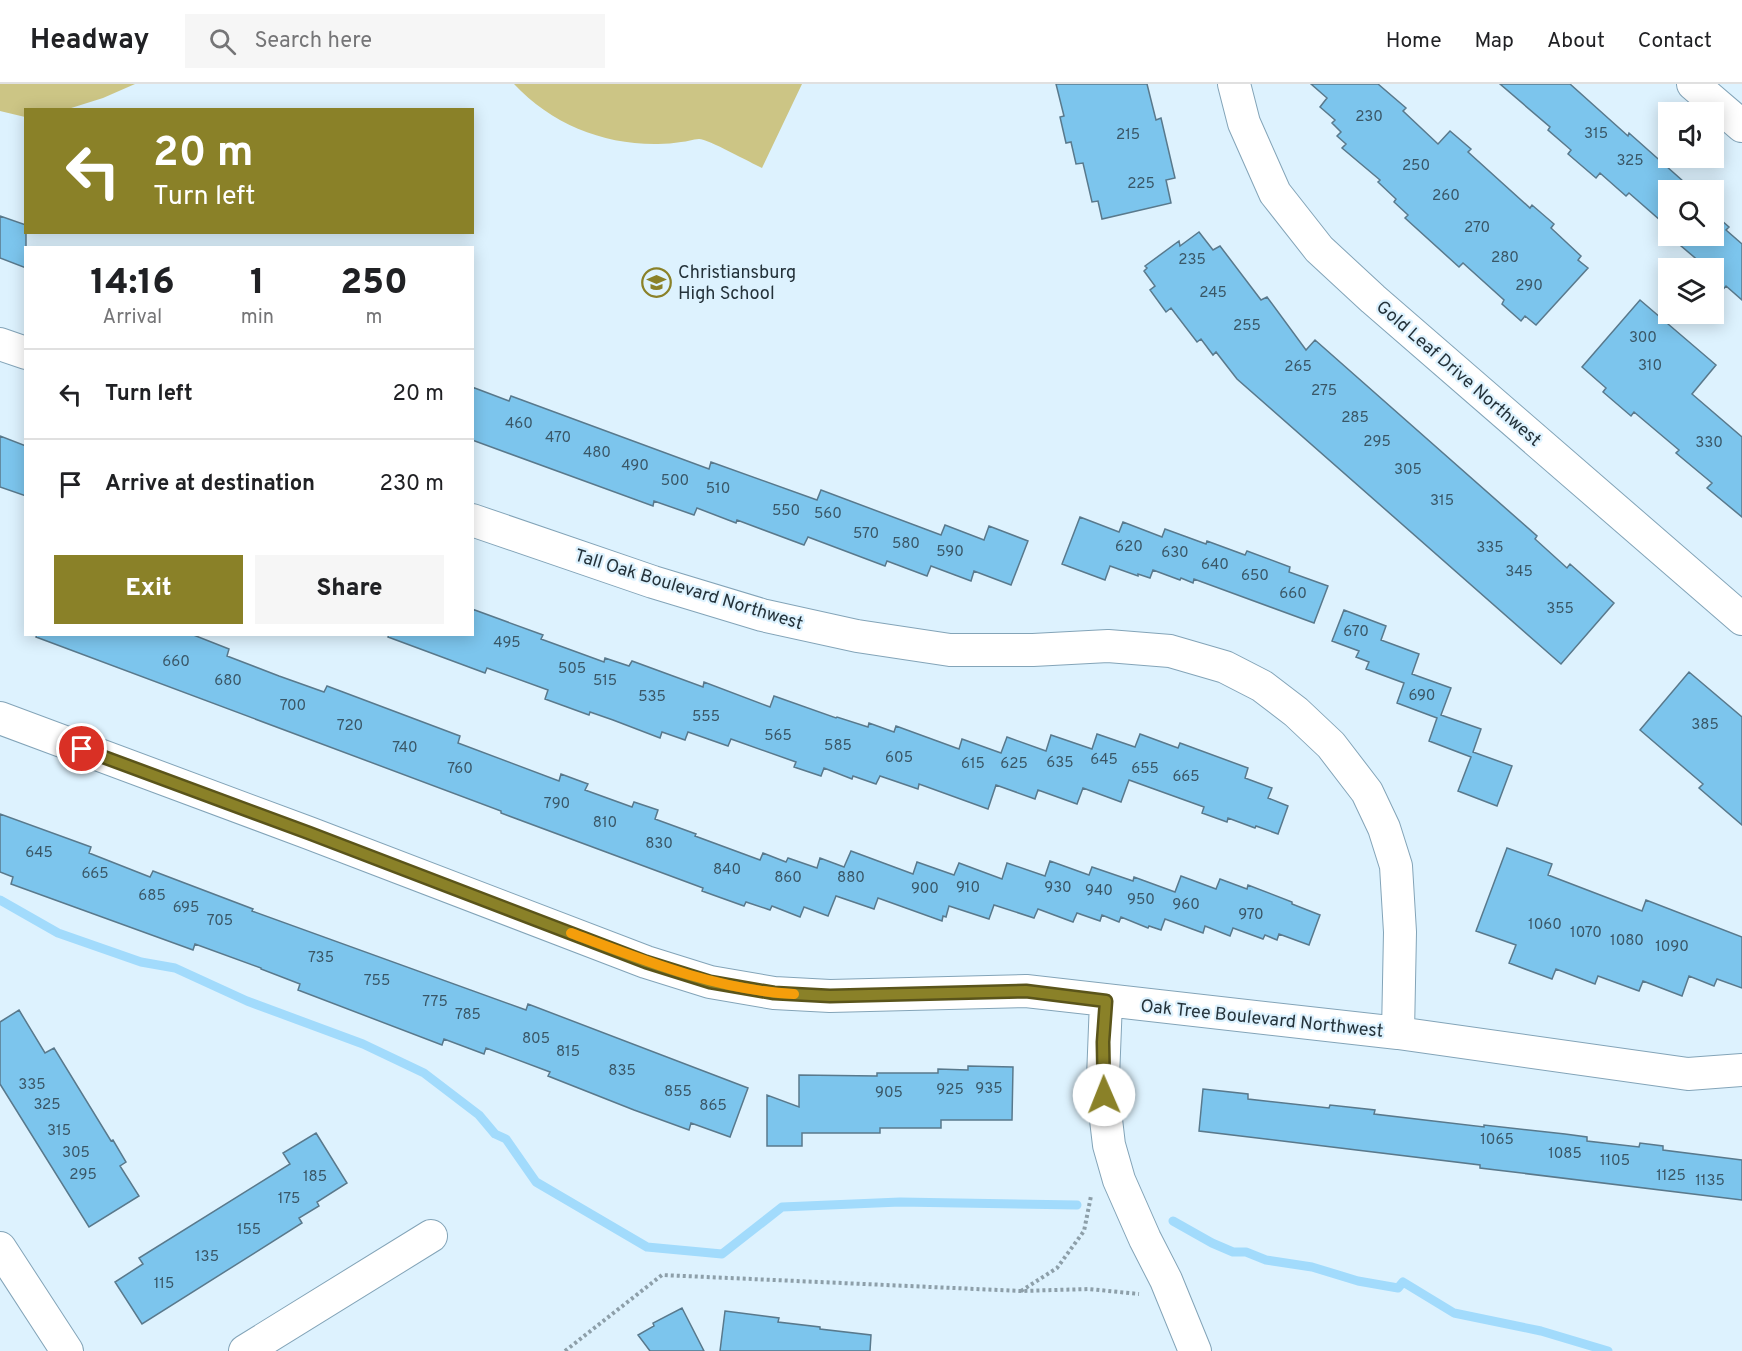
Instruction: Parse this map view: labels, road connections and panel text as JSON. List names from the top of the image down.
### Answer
{
  "streets": {
    "street": ["Gold Leaf Drive Northwest", "Tall Oak Boulevard Northwest", "Oak Tree Boulevard Northwest"]
  },
  "crossings": [
    ["Tall Oak Boulevard Northwest", "Oak Tree Boulevard Northwest"]
  ],
  "places": {
    "school or university": ["Christiansburg High School"]
  },
  "house_numbers": [
    "230",
    "315",
    "215",
    "325",
    "250",
    "225",
    "260",
    "270",
    "280",
    "235",
    "290",
    "245",
    "255",
    "300",
    "310",
    "265",
    "275",
    "285",
    "460",
    "470",
    "295",
    "330",
    "480",
    "490",
    "305",
    "500",
    "510",
    "315",
    "550",
    "560",
    "570",
    "580",
    "620",
    "335",
    "590",
    "630",
    "640",
    "345",
    "650",
    "660",
    "355",
    "670",
    "495",
    "660",
    "505",
    "680",
    "515",
    "690",
    "535",
    "700",
    "555",
    "385",
    "720",
    "565",
    "585",
    "740",
    "605",
    "645",
    "635",
    "615",
    "625",
    "760",
    "655",
    "665",
    "790",
    "810",
    "830",
    "645",
    "840",
    "665",
    "860",
    "880",
    "910",
    "930",
    "900",
    "940",
    "685",
    "950",
    "960",
    "695",
    "970",
    "705",
    "1060",
    "1070",
    "1080",
    "1090",
    "735",
    "755",
    "775",
    "785",
    "805",
    "815",
    "835",
    "335",
    "935",
    "925",
    "855",
    "905",
    "325",
    "865",
    "315",
    "1065",
    "305",
    "1085",
    "1105",
    "295",
    "1125",
    "185",
    "1135",
    "175",
    "155",
    "135",
    "115"
  ],
  "page": {
    "header": "Headway",
    "search": "Search here",
    "nav": [
      "Home",
      "Map",
      "About",
      "Contact"
    ],
    "turn": ["20 m", "Turn left"],
    "eta": [
      "14:16",
      "Arrival",
      "1",
      "min",
      "250",
      "m"
    ],
    "list": [
      {
        "name": "Turn left",
        "value": "20 m"
      },
      {
        "name": "Arrive at destination",
        "value": "230 m"
      }
    ],
    "buttons": ["Exit", "Share"]
  }
}
